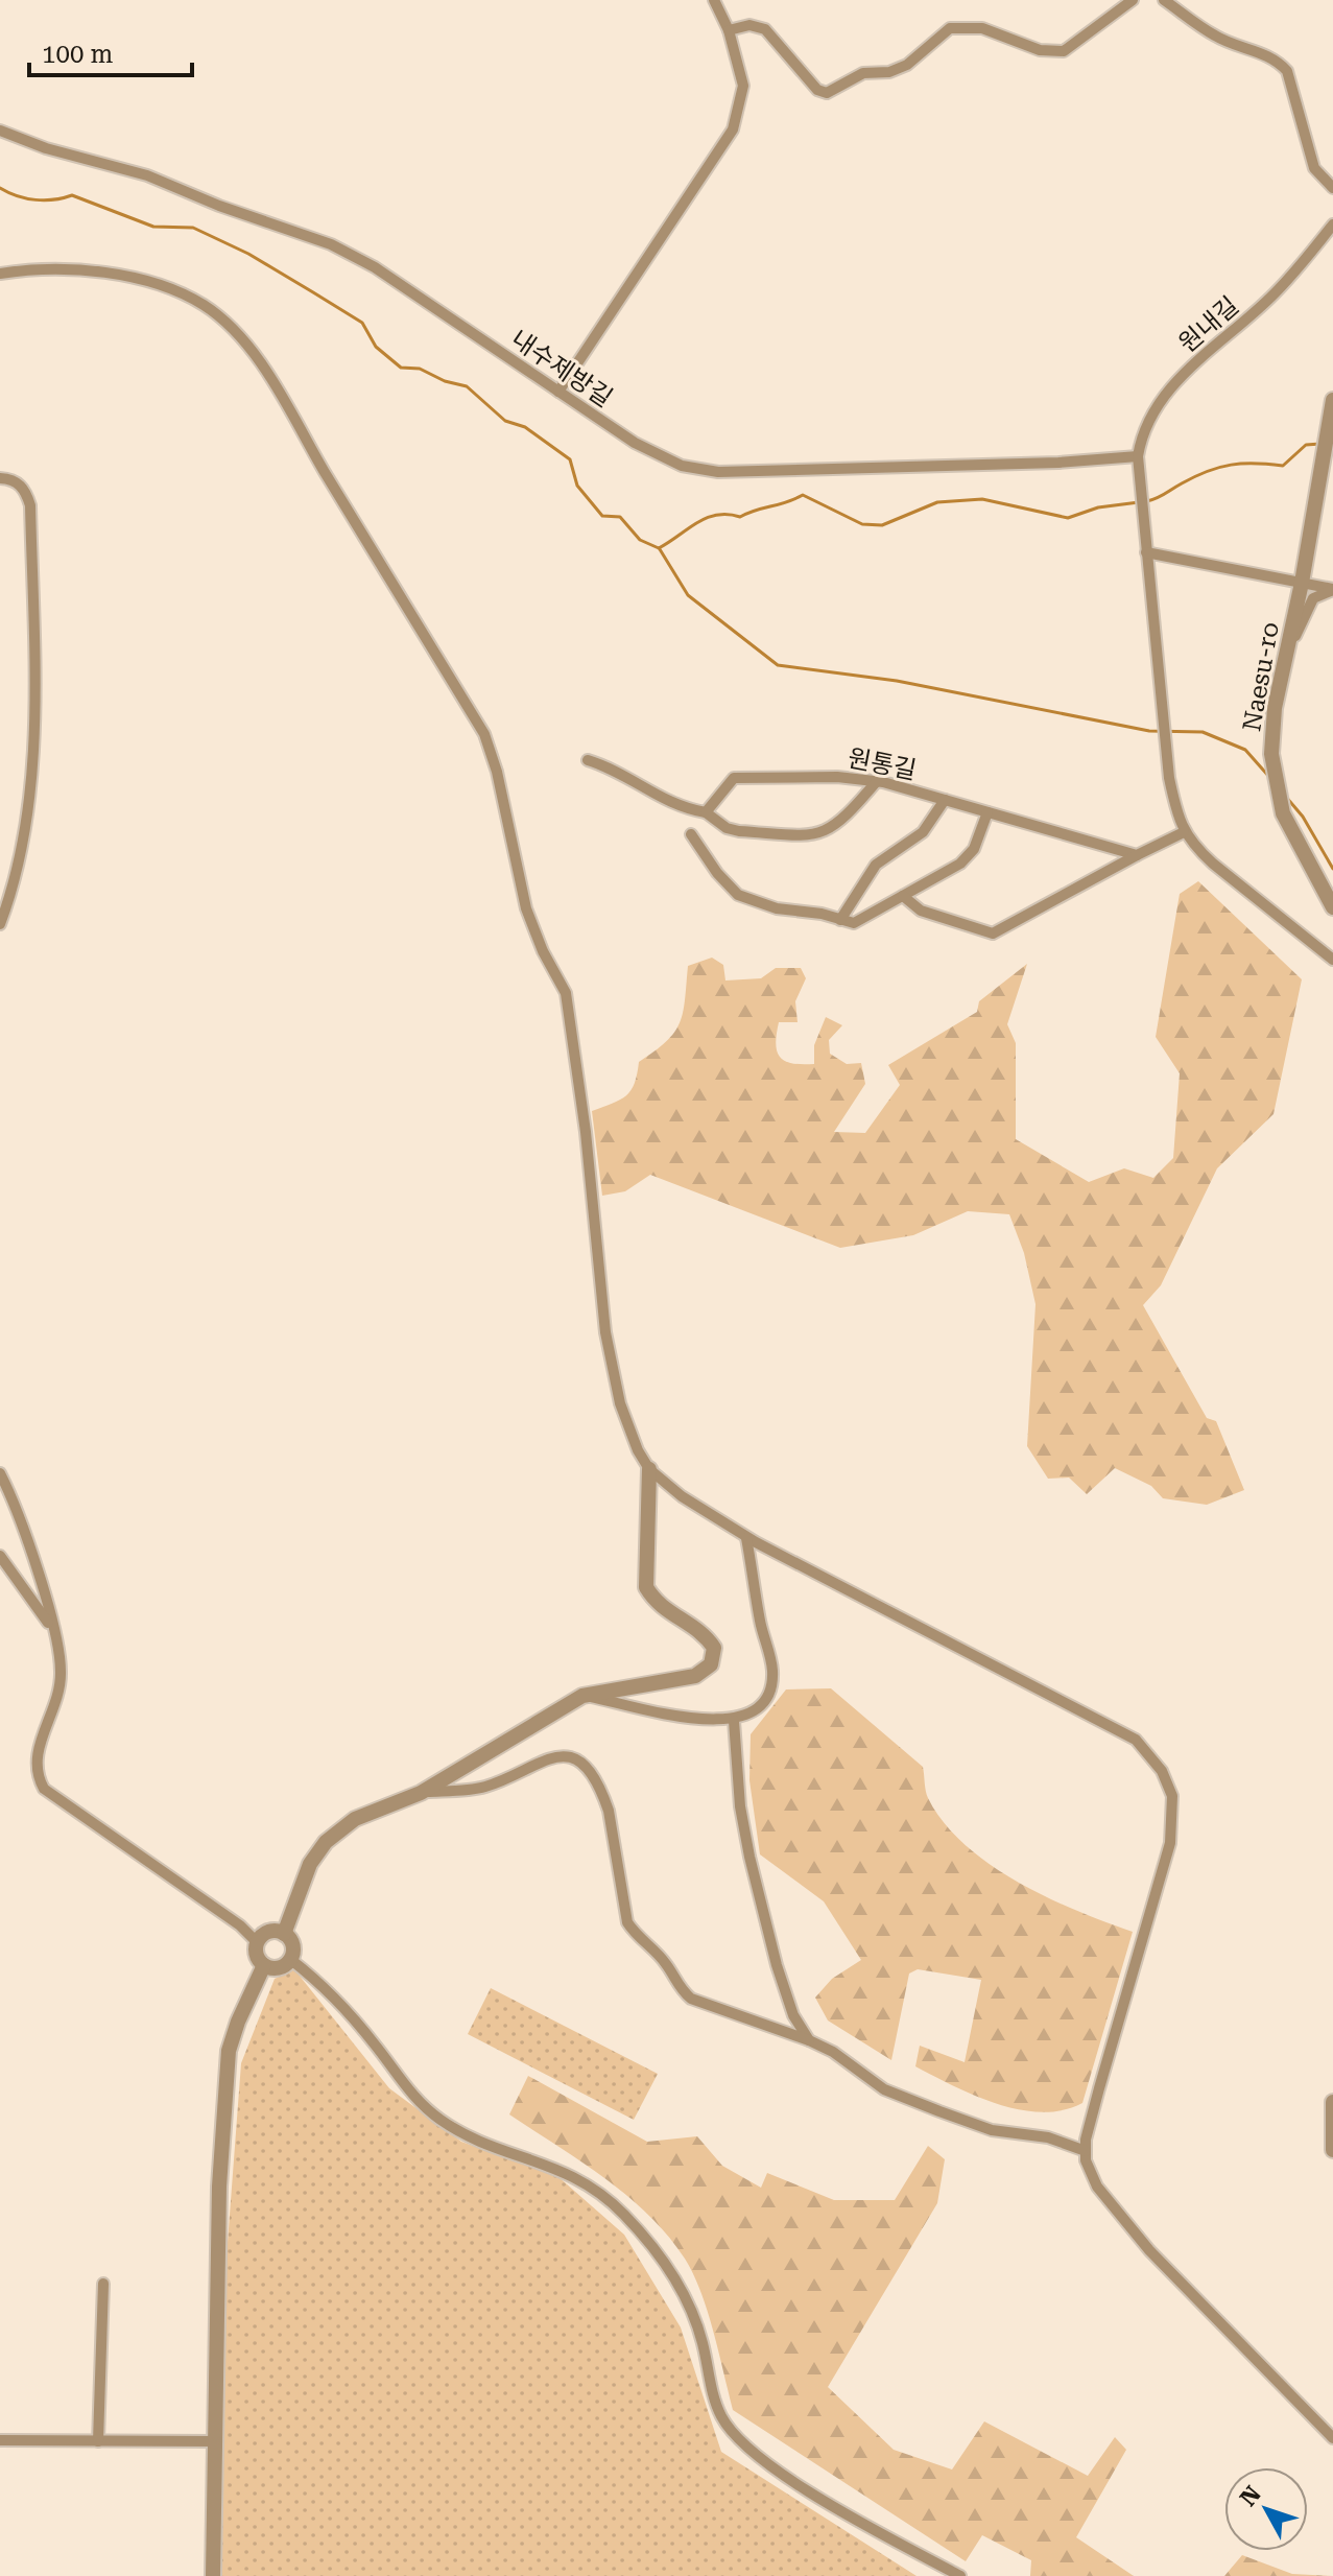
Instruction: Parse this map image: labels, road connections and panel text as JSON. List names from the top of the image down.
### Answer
{
  "streets": {
    "street": [
      "원내길",
      "내수제방길",
      "Naesu-ro",
      "원통길"
    ]
  },
  "crossings": [
    ["원내길", "내수제방길"]
  ],
  "scale_bar": "100 m",
  "north": "top left"
}
